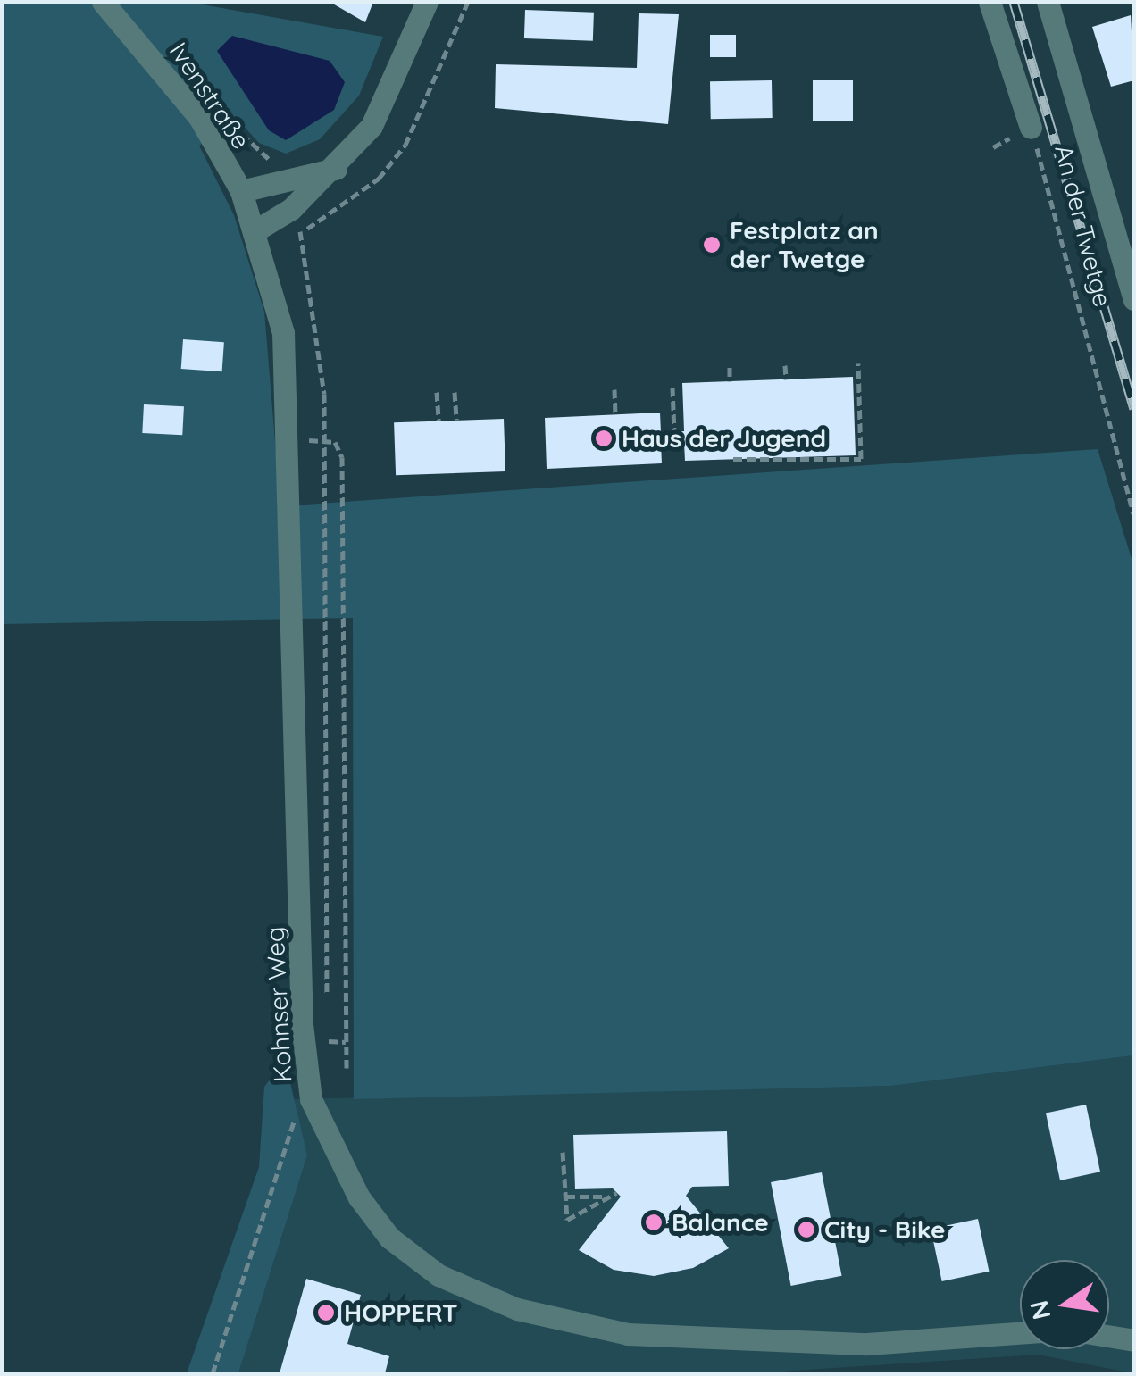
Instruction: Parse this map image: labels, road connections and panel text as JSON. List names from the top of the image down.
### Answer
{
  "streets": {
    "street": ["Ivenstraße", "An der Twetge", "Kohnser Weg"]
  },
  "crossings": [
    ["Ivenstraße", "Kohnser Weg"]
  ],
  "places": [
    "Festplatz an der Twetge",
    "Haus der Jugend",
    "Balance",
    "City - Bike",
    "HOPPERT"
  ],
  "north": "left"
}
